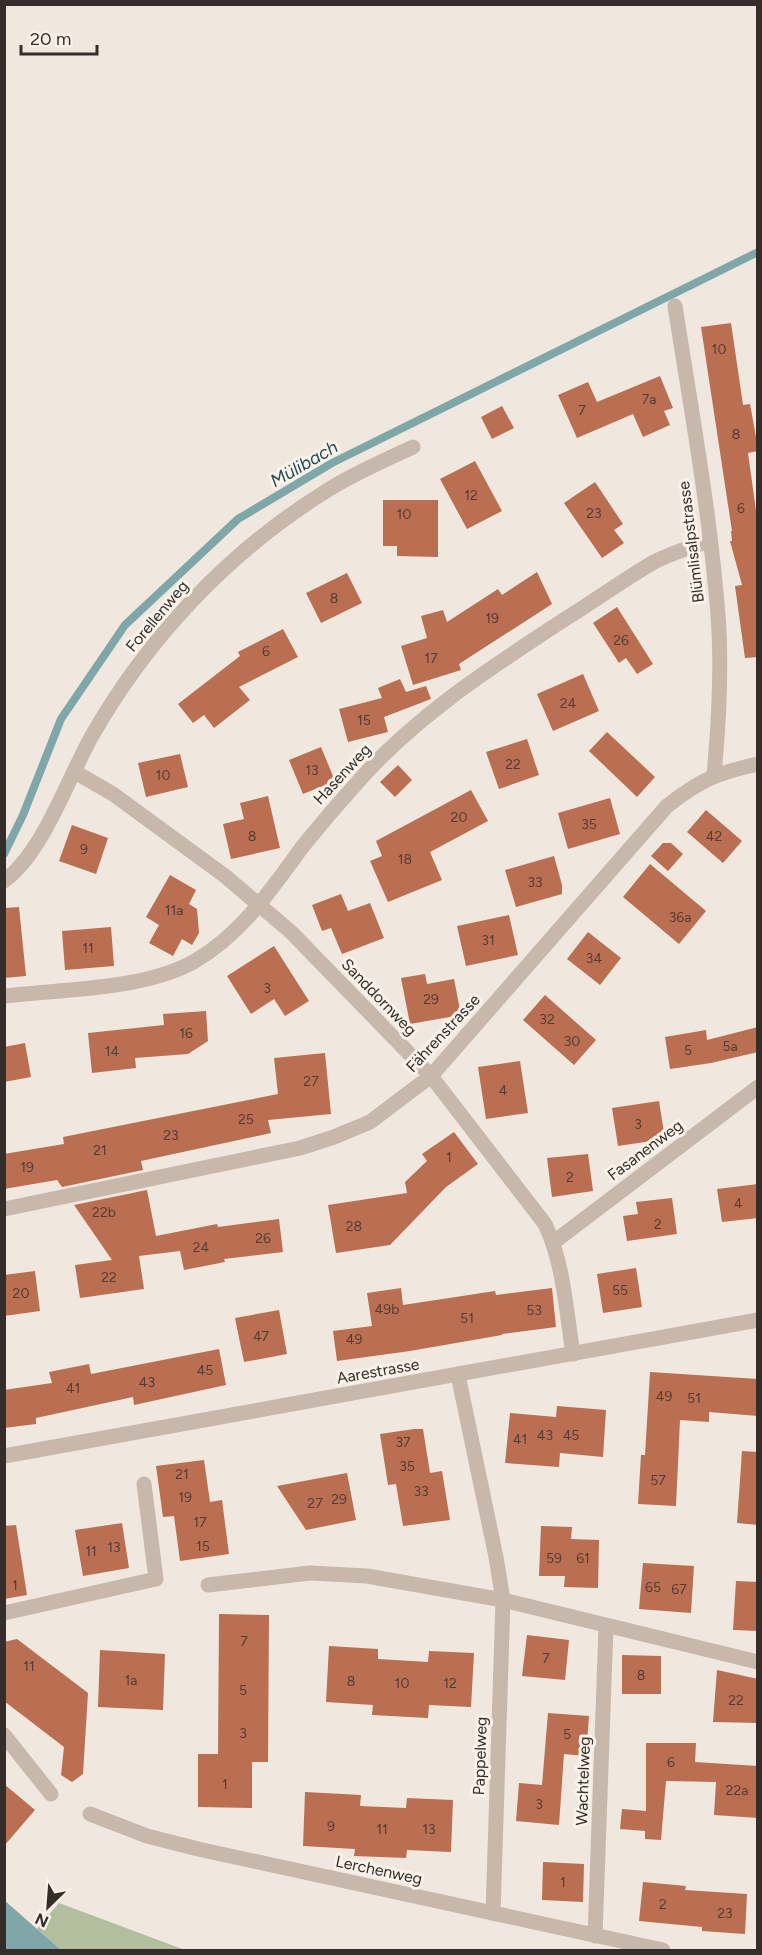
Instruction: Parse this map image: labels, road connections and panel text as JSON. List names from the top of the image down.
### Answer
{
  "streets": {
    "street": [
      "Blümlisalpstrasse",
      "Forellenweg",
      "Hasenweg",
      "Sanddornweg",
      "Fährenstrasse",
      "Fasanenweg",
      "Aarestrasse",
      "Pappelweg",
      "Wachtelweg",
      "Lerchenweg"
    ]
  },
  "crossings": [
    ["Blümlisalpstrasse", "Hasenweg"],
    ["Blümlisalpstrasse", "Fährenstrasse"],
    ["Forellenweg", "Sanddornweg"],
    ["Hasenweg", "Sanddornweg"],
    ["Sanddornweg", "Fährenstrasse"],
    ["Sanddornweg", "Fasanenweg"],
    ["Sanddornweg", "Aarestrasse"],
    ["Aarestrasse", "Pappelweg"],
    ["Pappelweg", "Lerchenweg"],
    ["Wachtelweg", "Lerchenweg"]
  ],
  "water": ["Mülibach"],
  "house_numbers": [
    "10",
    "7a",
    "7",
    "8",
    "12",
    "6",
    "23",
    "10",
    "8",
    "19",
    "26",
    "6",
    "17",
    "24",
    "15",
    "22",
    "13",
    "10",
    "20",
    "35",
    "8",
    "42",
    "9",
    "18",
    "33",
    "11a",
    "36a",
    "31",
    "11",
    "34",
    "3",
    "29",
    "32",
    "16",
    "30",
    "5a",
    "5",
    "14",
    "27",
    "4",
    "25",
    "3",
    "23",
    "21",
    "1",
    "19",
    "2",
    "4",
    "22b",
    "2",
    "28",
    "26",
    "24",
    "22",
    "55",
    "20",
    "49b",
    "53",
    "51",
    "47",
    "49",
    "45",
    "43",
    "41",
    "49",
    "51",
    "43",
    "45",
    "41",
    "37",
    "35",
    "21",
    "57",
    "33",
    "19",
    "29",
    "27",
    "17",
    "15",
    "13",
    "11",
    "59",
    "61",
    "1",
    "65",
    "67",
    "7",
    "7",
    "11",
    "8",
    "1a",
    "8",
    "10",
    "12",
    "5",
    "22",
    "3",
    "5",
    "6",
    "1",
    "22a",
    "3",
    "9",
    "11",
    "13",
    "1",
    "2",
    "23"
  ],
  "scale_bar": "20 m",
  "north": "bottom left"
}
